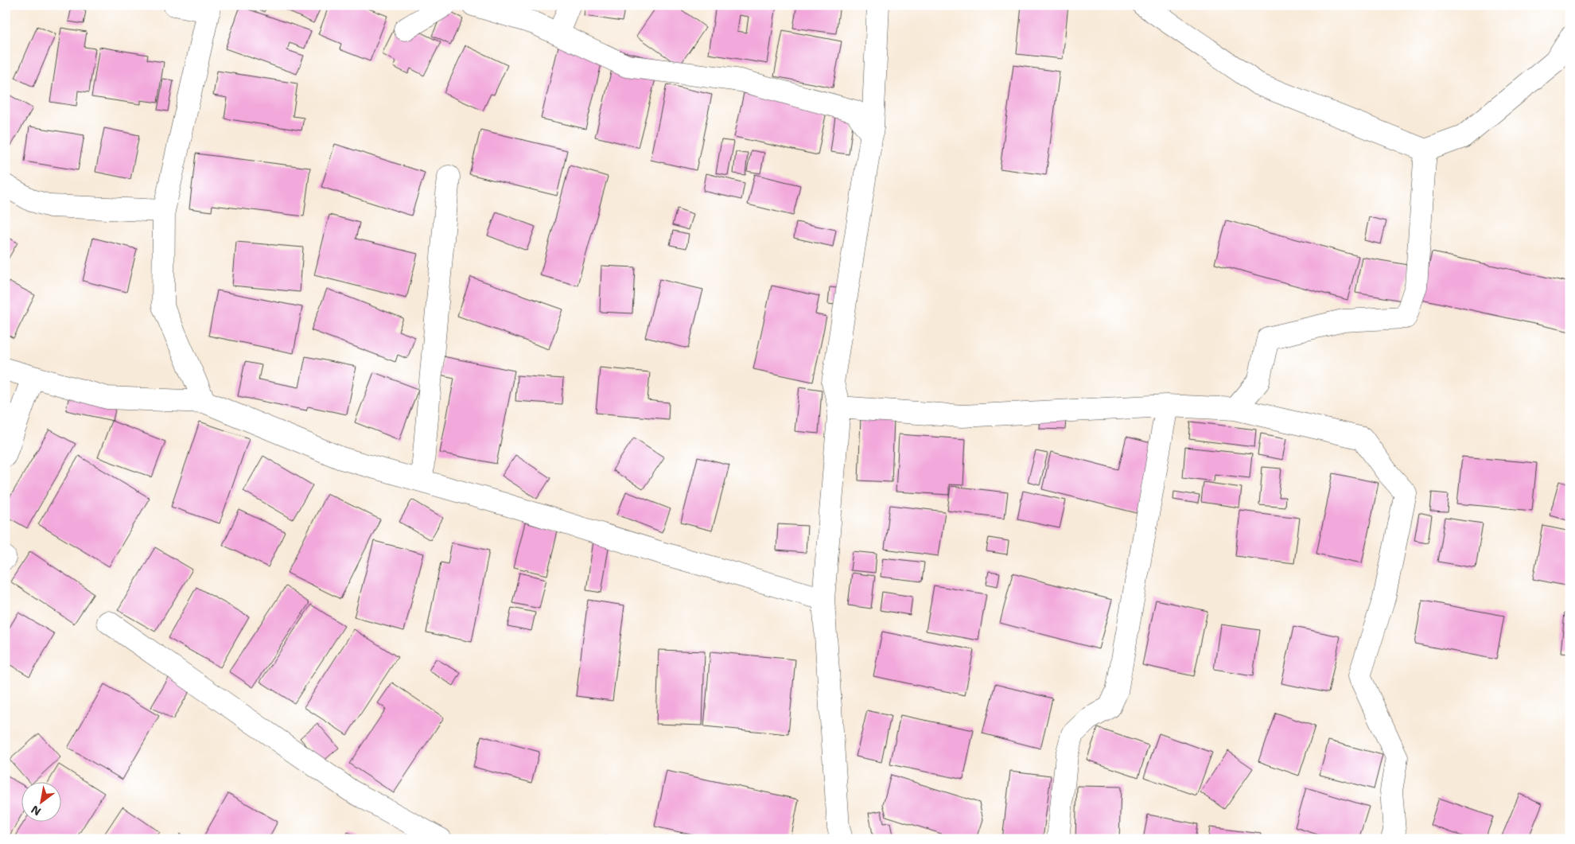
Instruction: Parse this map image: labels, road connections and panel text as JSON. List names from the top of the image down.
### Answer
{
  "north": "bottom left"
}
